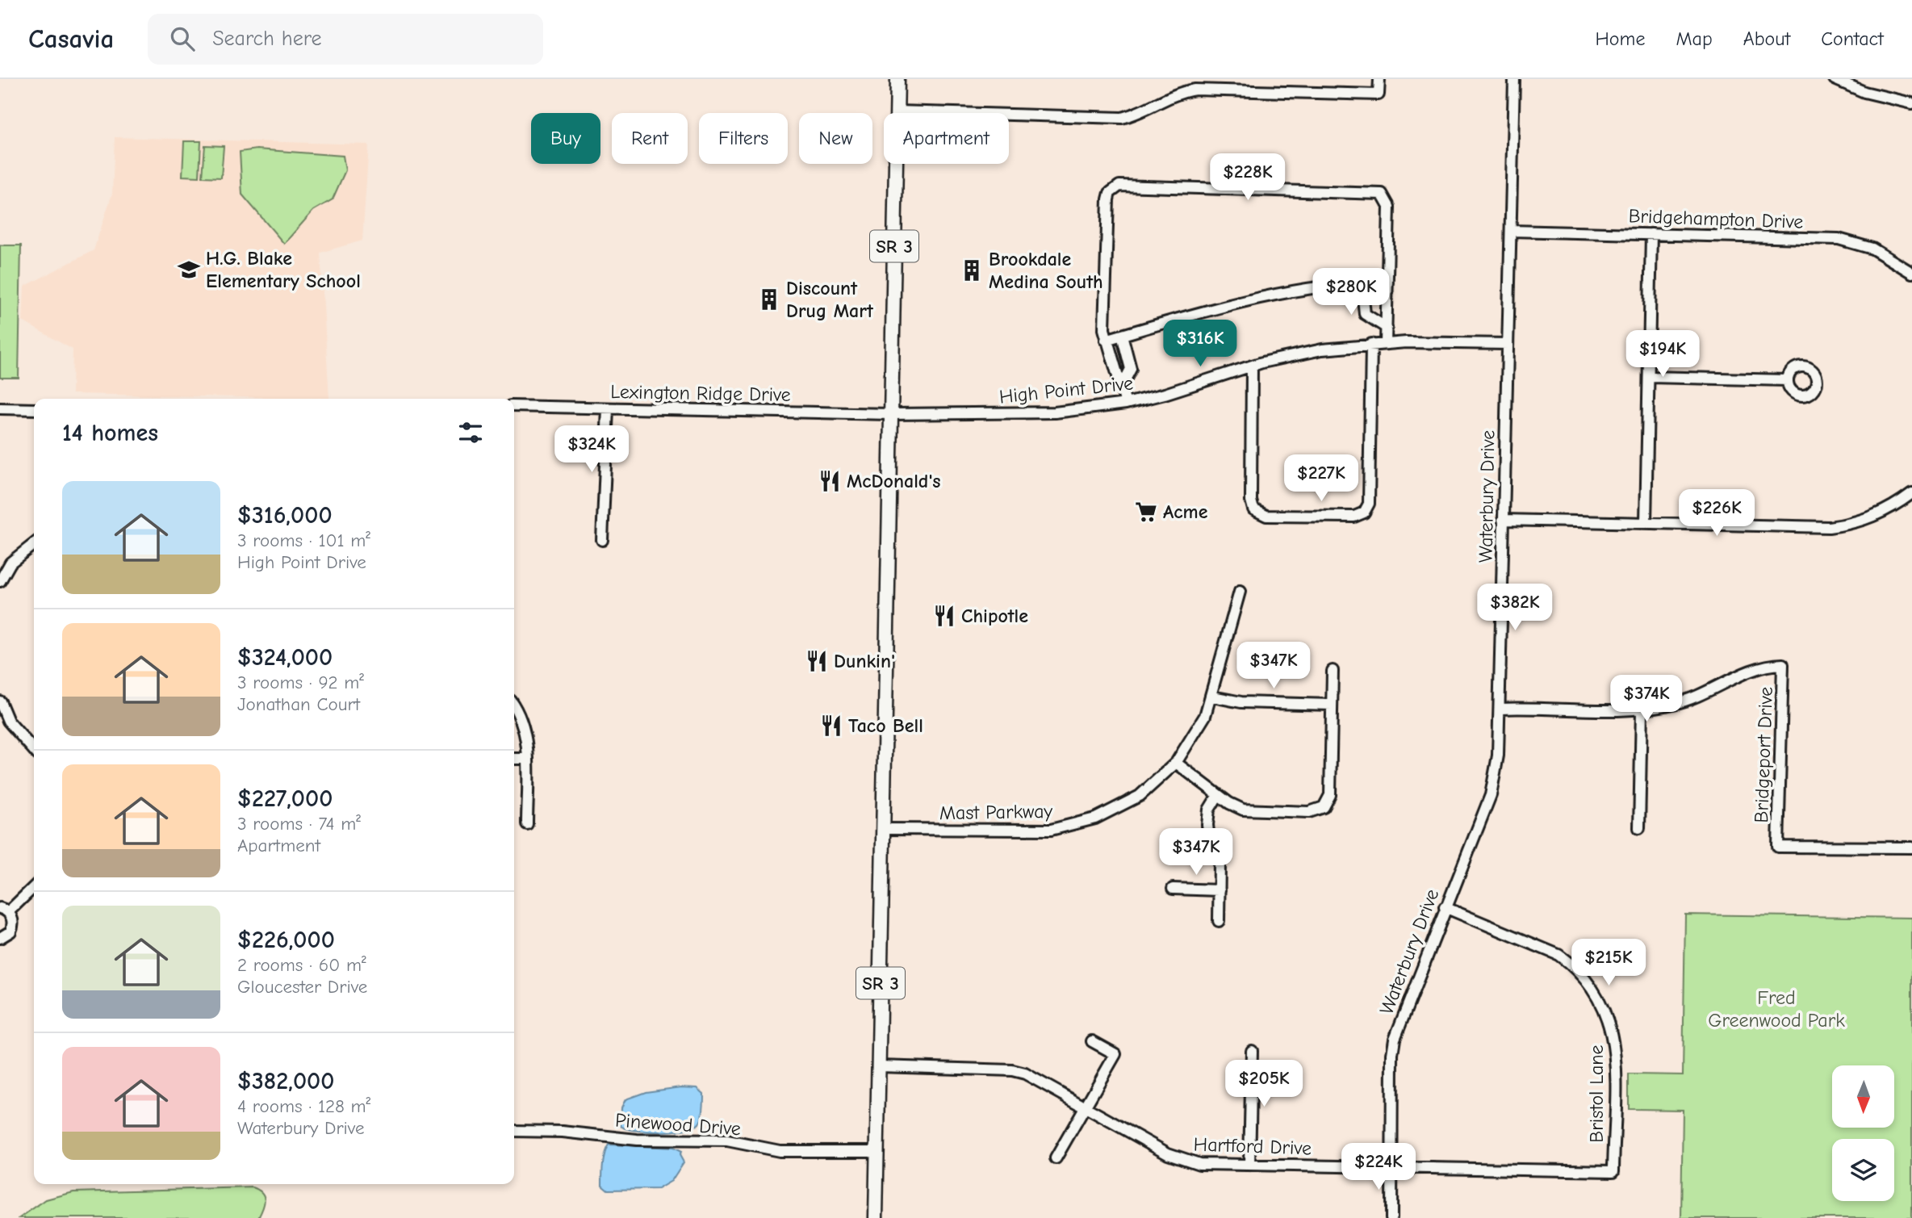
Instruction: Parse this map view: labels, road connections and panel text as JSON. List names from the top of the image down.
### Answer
{
  "streets": {
    "main road": ["SR 3"],
    "street": [
      "Bridgehampton Drive",
      "High Point Drive",
      "Lexington Ridge Drive",
      "Waterbury Drive",
      "Bridgeport Drive",
      "Mast Parkway",
      "Bristol Lane",
      "Pinewood Drive",
      "Hartford Drive"
    ]
  },
  "crossings": [
    ["Bridgehampton Drive", "Waterbury Drive"],
    ["SR 3", "High Point Drive"],
    ["SR 3", "Lexington Ridge Drive"],
    ["SR 3", "Mast Parkway"],
    ["SR 3", "Pinewood Drive"],
    ["SR 3", "Hartford Drive"],
    ["High Point Drive", "Lexington Ridge Drive"],
    ["High Point Drive", "Waterbury Drive"],
    ["Waterbury Drive", "Bristol Lane"],
    ["Waterbury Drive", "Hartford Drive"],
    ["Bristol Lane", "Hartford Drive"]
  ],
  "parks": ["Fred Greenwood Park"],
  "places": {
    "school or university": ["H.G. Blake Elementary School"],
    "building": ["Brookdale Medina South", "Discount Drug Mart"],
    "restaurant": [
      "McDonald's",
      "Chipotle",
      "Dunkin'",
      "Taco Bell"
    ],
    "supermarket": ["Acme"]
  },
  "north": "bottom",
  "page": {
    "header": "Casavia",
    "search": "Search here",
    "nav": [
      "Home",
      "Map",
      "About",
      "Contact"
    ],
    "chip": [
      "Buy",
      "Rent",
      "Filters",
      "New",
      "Apartment"
    ],
    "price": [
      "$228K",
      "$280K",
      "$316K",
      "$194K",
      "$324K",
      "$227K",
      "$226K",
      "$382K",
      "$347K",
      "$374K",
      "$347K",
      "$215K",
      "$205K",
      "$224K"
    ],
    "heading": "14 homes",
    "list": [
      {
        "name": "$316,000",
        "note": "3 rooms · 101 m² · High Point Drive"
      },
      {
        "name": "$324,000",
        "note": "3 rooms · 92 m² · Jonathan Court"
      },
      {
        "name": "$227,000",
        "note": "3 rooms · 74 m² · Apartment"
      },
      {
        "name": "$226,000",
        "note": "2 rooms · 60 m² · Gloucester Drive"
      },
      {
        "name": "$382,000",
        "note": "4 rooms · 128 m² · Waterbury Drive"
      }
    ]
  }
}
